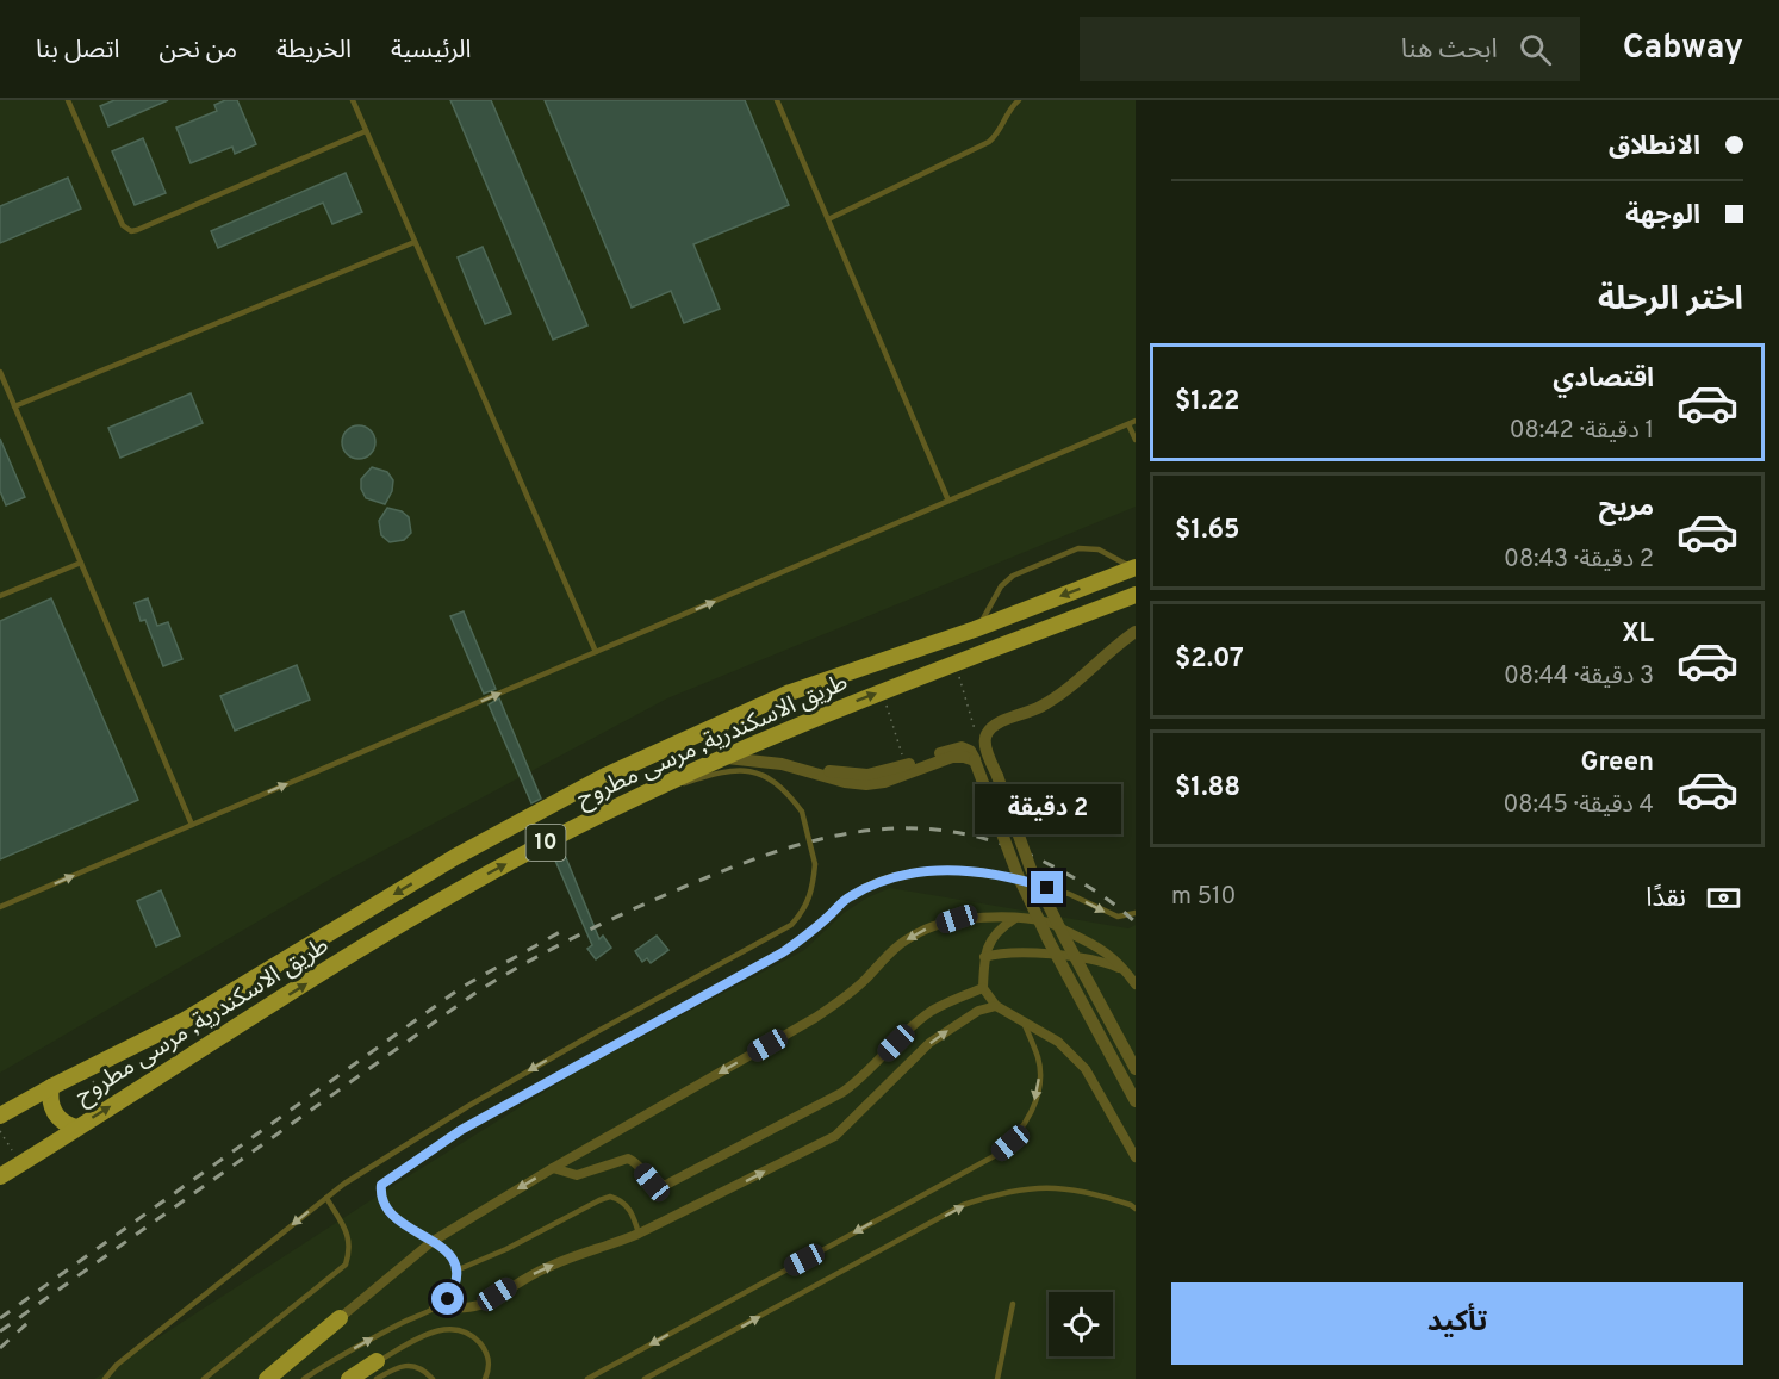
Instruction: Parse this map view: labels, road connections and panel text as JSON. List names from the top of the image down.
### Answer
{
  "streets": {
    "main road": ["طريق الاسكندرية, مرسى مطروح", "10"]
  },
  "page": {
    "header": "Cabway",
    "search": "ابحث هنا",
    "nav": [
      "الرئيسية",
      "الخريطة",
      "من نحن",
      "اتصل بنا"
    ],
    "banner": ["الانطلاق", "الوجهة"],
    "heading": "اختر الرحلة",
    "list": [
      {
        "name": "اقتصادي",
        "note": "1 دقيقة · 08:42",
        "value": "$1.22"
      },
      {
        "name": "مريح",
        "note": "2 دقيقة · 08:43",
        "value": "$1.65"
      },
      {
        "name": "XL",
        "note": "3 دقيقة · 08:44",
        "value": "$2.07"
      },
      {
        "name": "Green",
        "note": "4 دقيقة · 08:45",
        "value": "$1.88"
      }
    ],
    "bubble": "2 دقيقة",
    "pay": ["نقدًا", "510 m"],
    "buttons": "تأكيد"
  }
}
